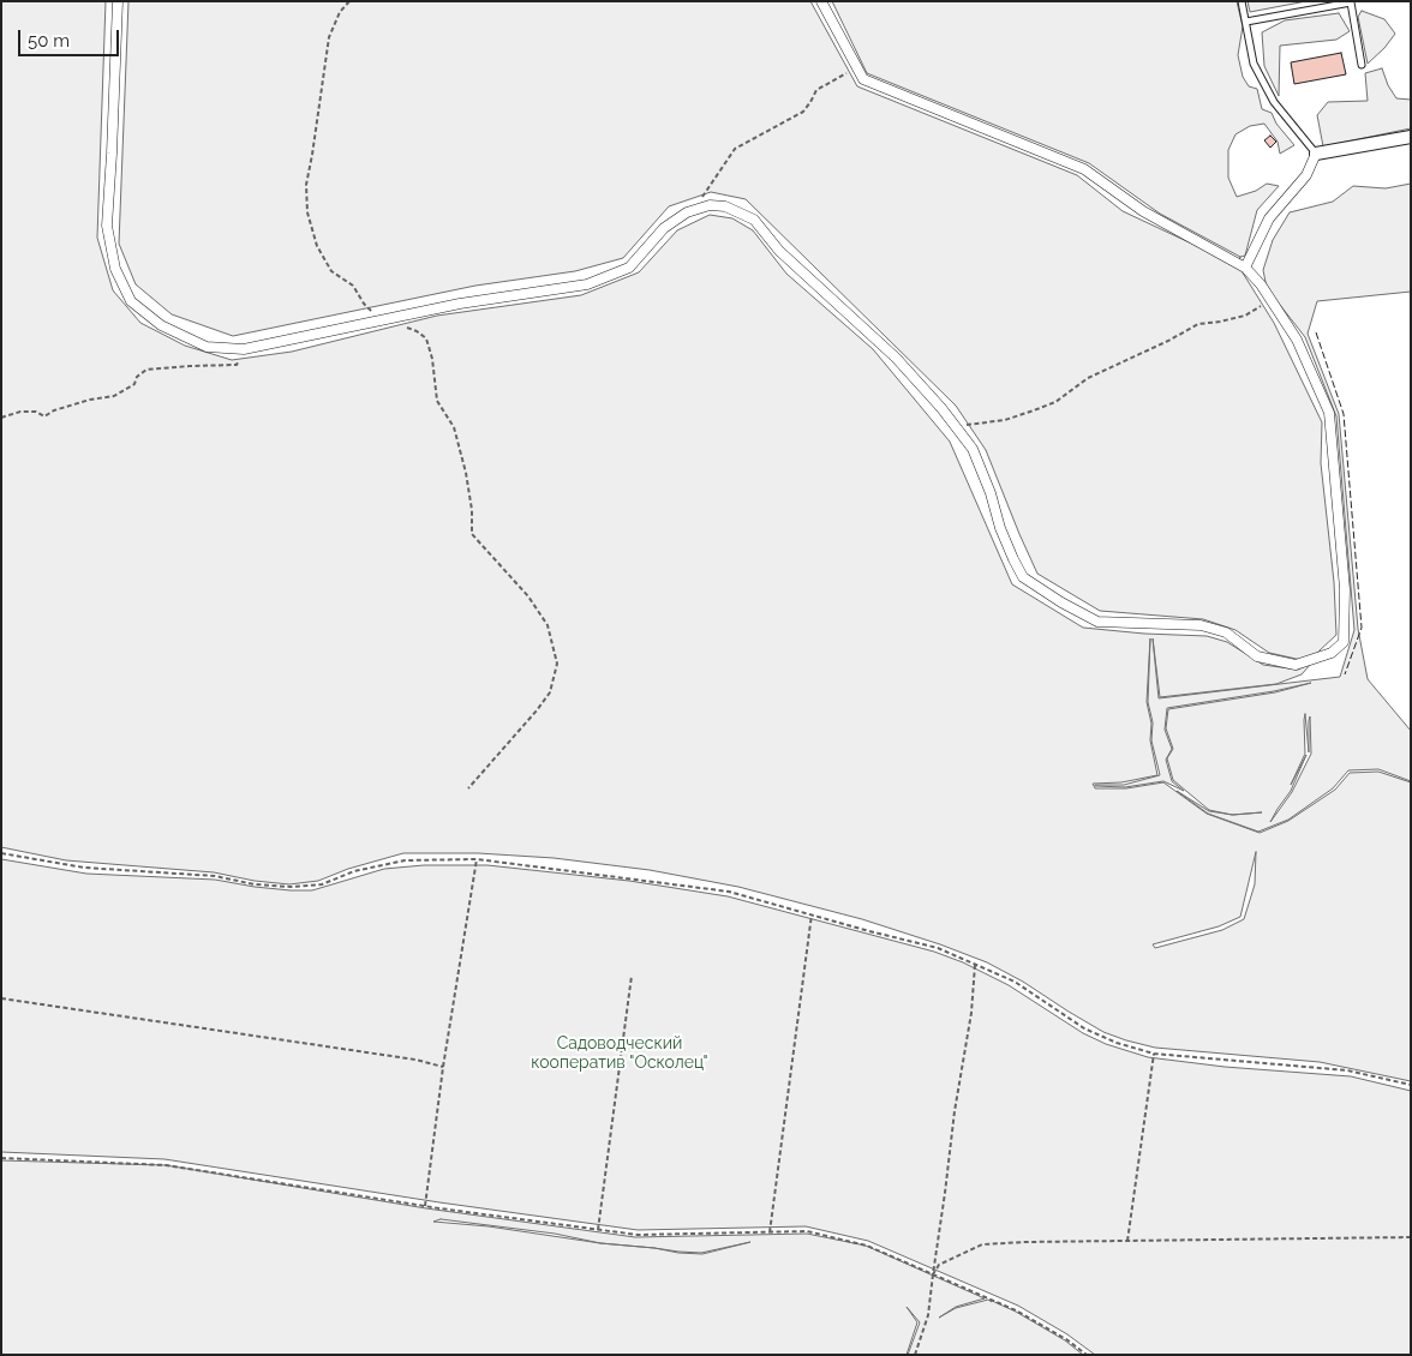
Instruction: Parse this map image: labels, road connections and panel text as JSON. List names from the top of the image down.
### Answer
{
  "parks": ["Садоводческий кооператив \"Осколец\""],
  "scale_bar": "50 m"
}
